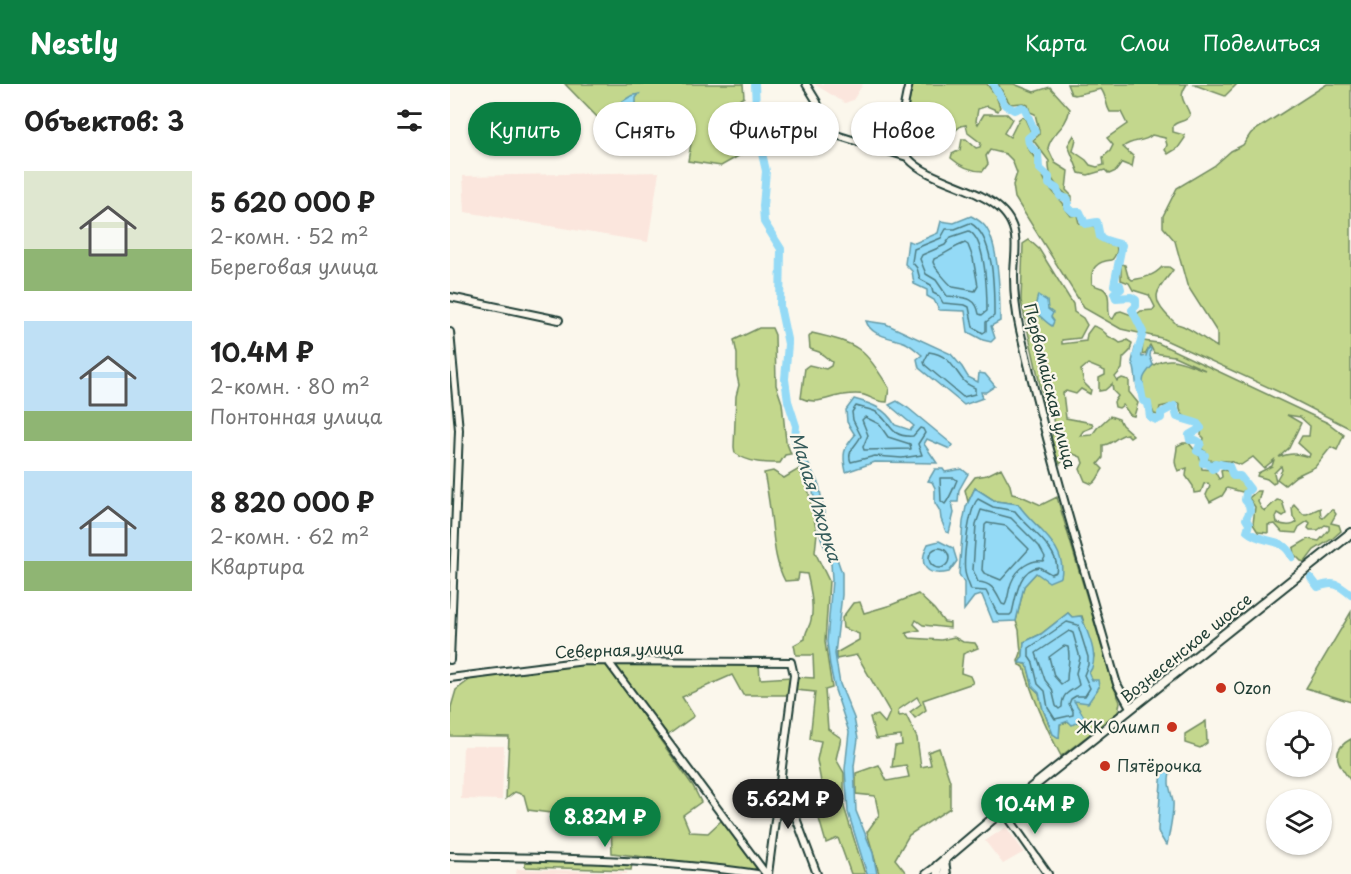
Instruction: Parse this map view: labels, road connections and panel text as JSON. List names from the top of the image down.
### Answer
{
  "streets": {
    "main road": ["Вознесенское шоссе"],
    "street": ["Первомайская улица", "Северная улица"]
  },
  "crossings": [
    ["Первомайская улица", "Вознесенское шоссе"]
  ],
  "water": ["Малая Ижорка"],
  "places": ["Ozon", "ЖК Олимп", "Пятёрочка"],
  "page": {
    "header": "Nestly",
    "nav": ["Карта", "Слои", "Поделиться"],
    "heading": "Объектов: 3",
    "chip": [
      "Купить",
      "Снять",
      "Фильтры",
      "Новое"
    ],
    "list": [
      {
        "name": "5 620 000 ₽",
        "note": "2-комн. · 52 m² · Береговая улица"
      },
      {
        "name": "10.4M ₽",
        "note": "2-комн. · 80 m² · Понтонная улица"
      },
      {
        "name": "8 820 000 ₽",
        "note": "2-комн. · 62 m² · Квартира"
      }
    ],
    "price": ["5.62M ₽", "10.4M ₽", "8.82M ₽"]
  }
}
